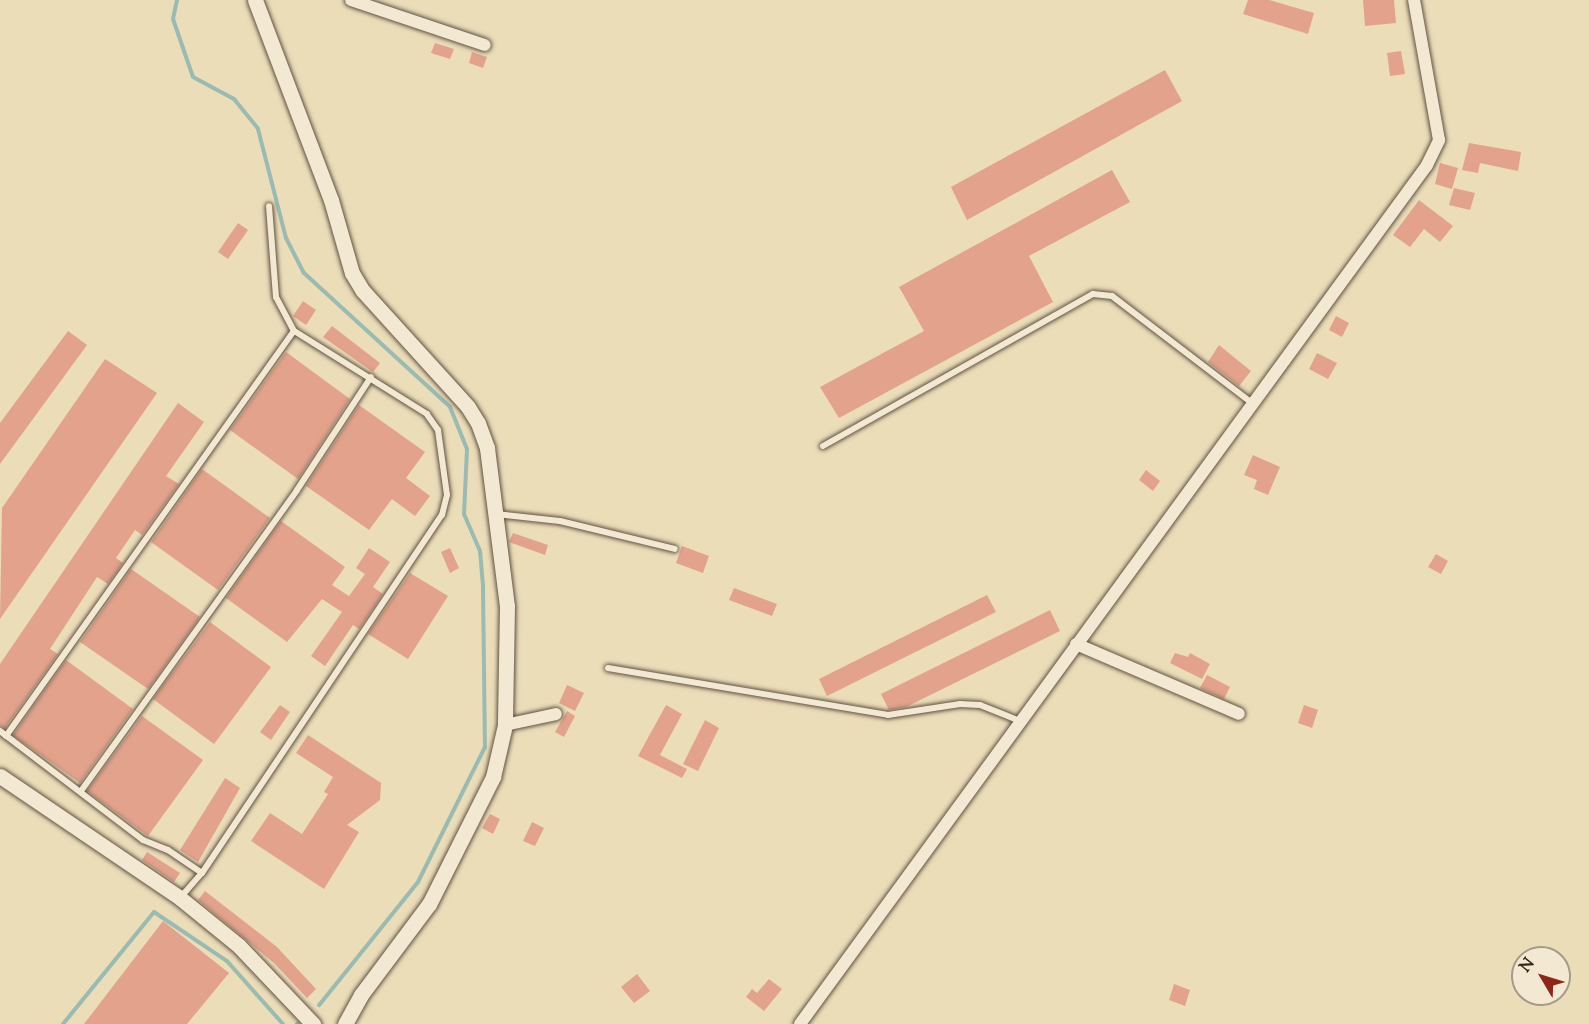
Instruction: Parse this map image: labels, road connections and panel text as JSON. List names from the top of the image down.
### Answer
{
  "north": "top left"
}
